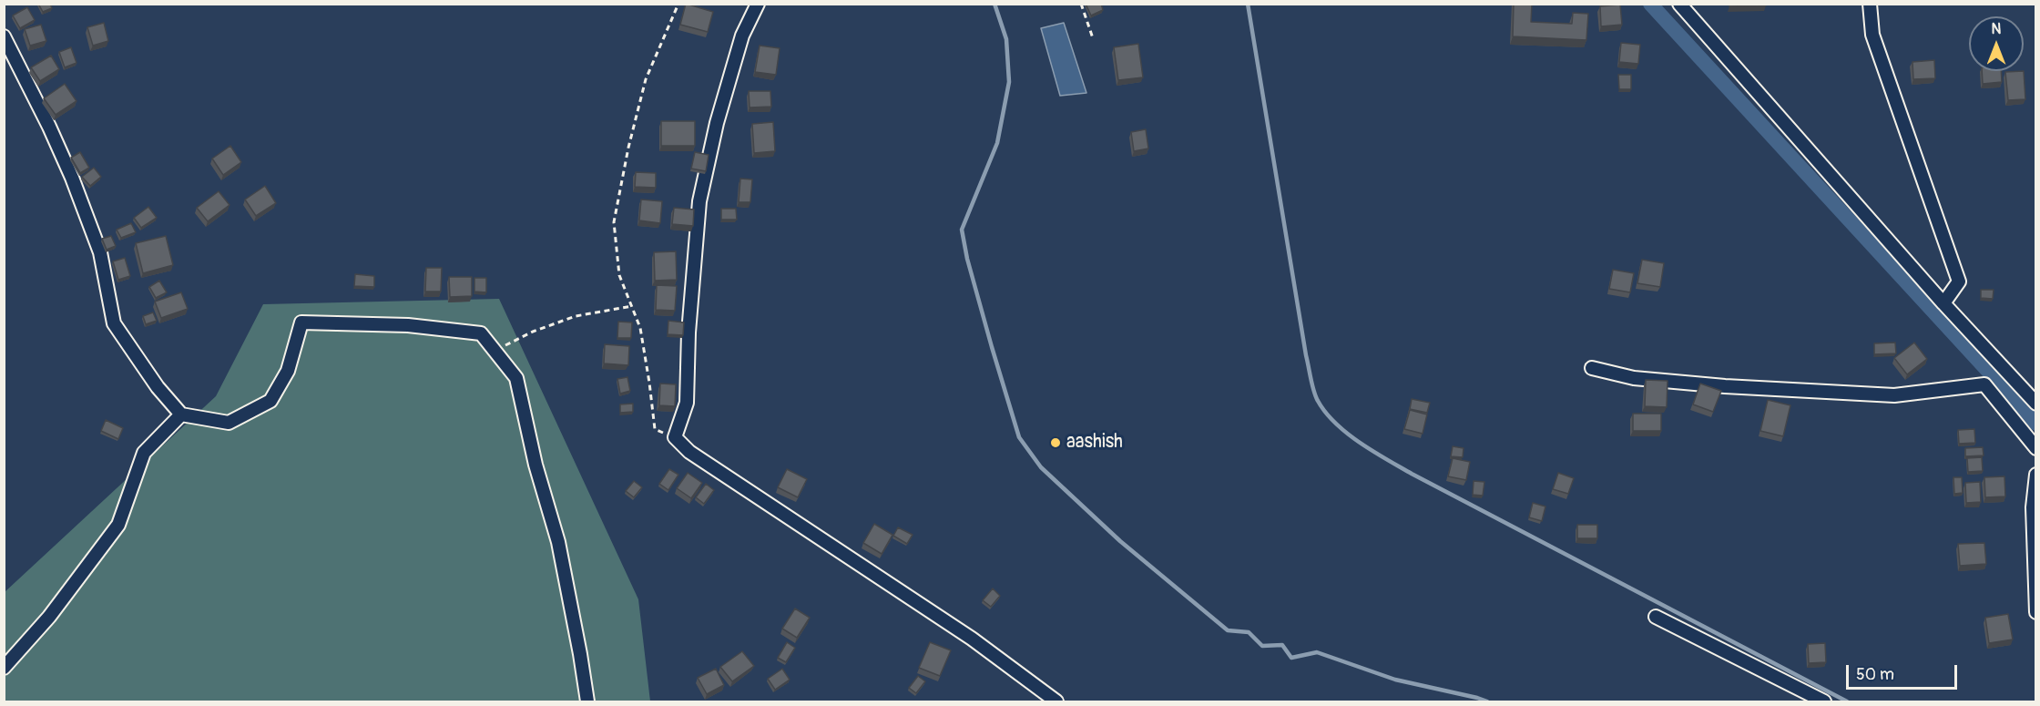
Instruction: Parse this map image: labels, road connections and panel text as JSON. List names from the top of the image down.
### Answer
{
  "places": ["aashish"],
  "scale_bar": "50 m",
  "north": "top"
}
